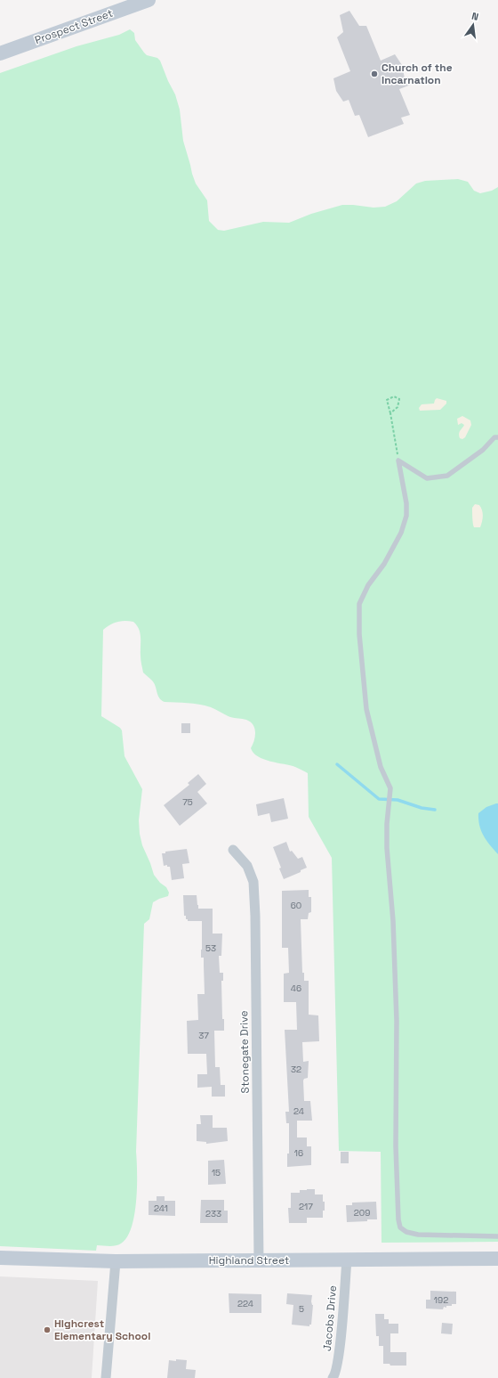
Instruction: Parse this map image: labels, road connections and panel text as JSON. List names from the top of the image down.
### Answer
{
  "streets": {
    "street": [
      "Prospect Street",
      "Stonegate Drive",
      "Highland Street",
      "Jacobs Drive"
    ]
  },
  "crossings": [
    ["Stonegate Drive", "Highland Street"],
    ["Highland Street", "Jacobs Drive"]
  ],
  "places": ["Church of the Incarnation", "Highcrest Elementary School"],
  "house_numbers": [
    "75",
    "60",
    "53",
    "46",
    "37",
    "32",
    "24",
    "16",
    "15",
    "217",
    "241",
    "209",
    "233",
    "192",
    "224",
    "5"
  ],
  "north": "top"
}
